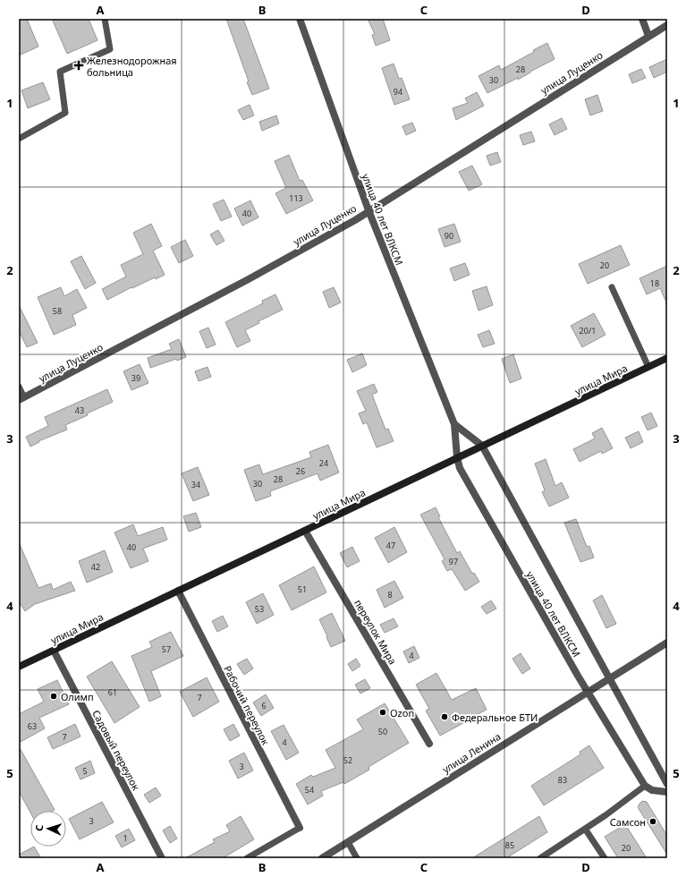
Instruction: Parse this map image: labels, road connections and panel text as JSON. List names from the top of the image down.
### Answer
{
  "streets": {
    "main road": ["улица Мира"],
    "street": [
      "улица Луценко",
      "улица 40 лет ВЛКСМ",
      "переулок Мира",
      "Рабочий переулок",
      "Садовый переулок",
      "улица Ленина"
    ]
  },
  "crossings": [
    ["улица Луценко", "улица 40 лет ВЛКСМ"],
    ["улица 40 лет ВЛКСМ", "улица Мира"],
    ["улица 40 лет ВЛКСМ", "улица Ленина"],
    ["улица Мира", "переулок Мира"],
    ["улица Мира", "Рабочий переулок"],
    ["улица Мира", "Садовый переулок"]
  ],
  "places": {
    "health": ["Железнодорожная больница"],
    "other": [
      "Олимп",
      "Ozon",
      "Федеральное БТИ",
      "Самсон"
    ]
  },
  "house_numbers": [
    "28",
    "30",
    "94",
    "113",
    "40",
    "90",
    "20",
    "18",
    "58",
    "20/1",
    "39",
    "43",
    "24",
    "26",
    "28",
    "30",
    "34",
    "47",
    "40",
    "97",
    "42",
    "51",
    "8",
    "53",
    "57",
    "4",
    "61",
    "7",
    "6",
    "63",
    "50",
    "7",
    "4",
    "52",
    "3",
    "5",
    "83",
    "54",
    "3",
    "1",
    "85",
    "20"
  ],
  "north": "left",
  "grid": {
    "columns": [
      "A",
      "B",
      "C",
      "D"
    ],
    "rows": [
      "1",
      "2",
      "3",
      "4",
      "5"
    ]
  }
}
